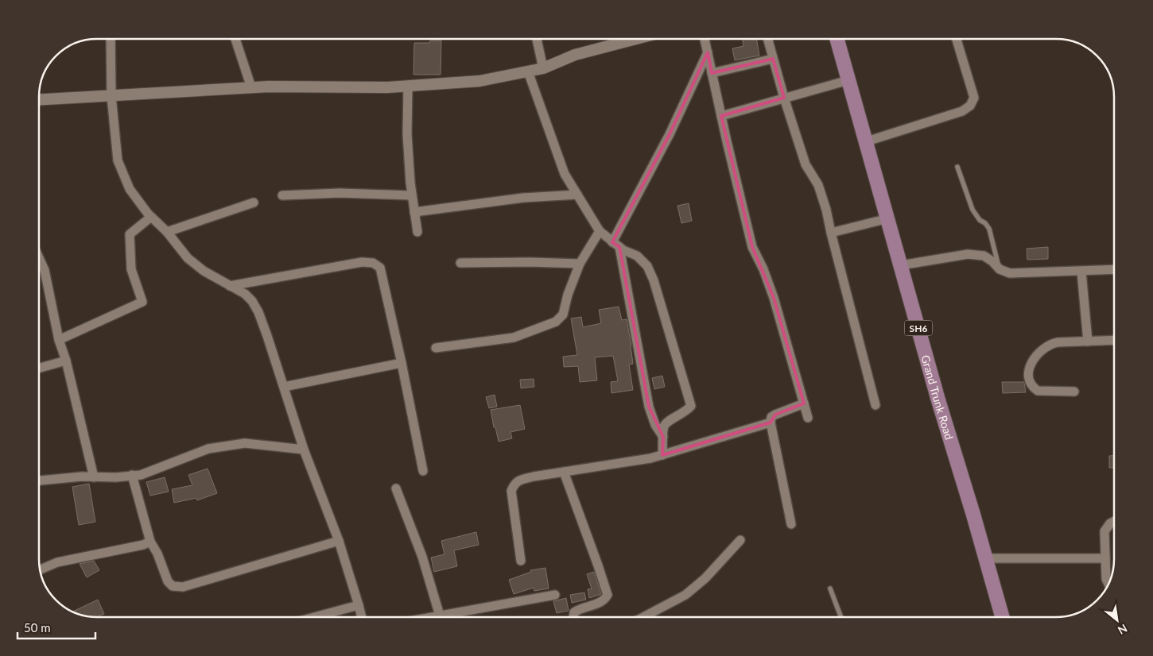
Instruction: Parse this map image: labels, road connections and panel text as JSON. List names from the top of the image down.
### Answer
{
  "streets": {
    "main road": ["SH6", "Grand Trunk Road"]
  },
  "scale_bar": "50 m",
  "north": "bottom right"
}
